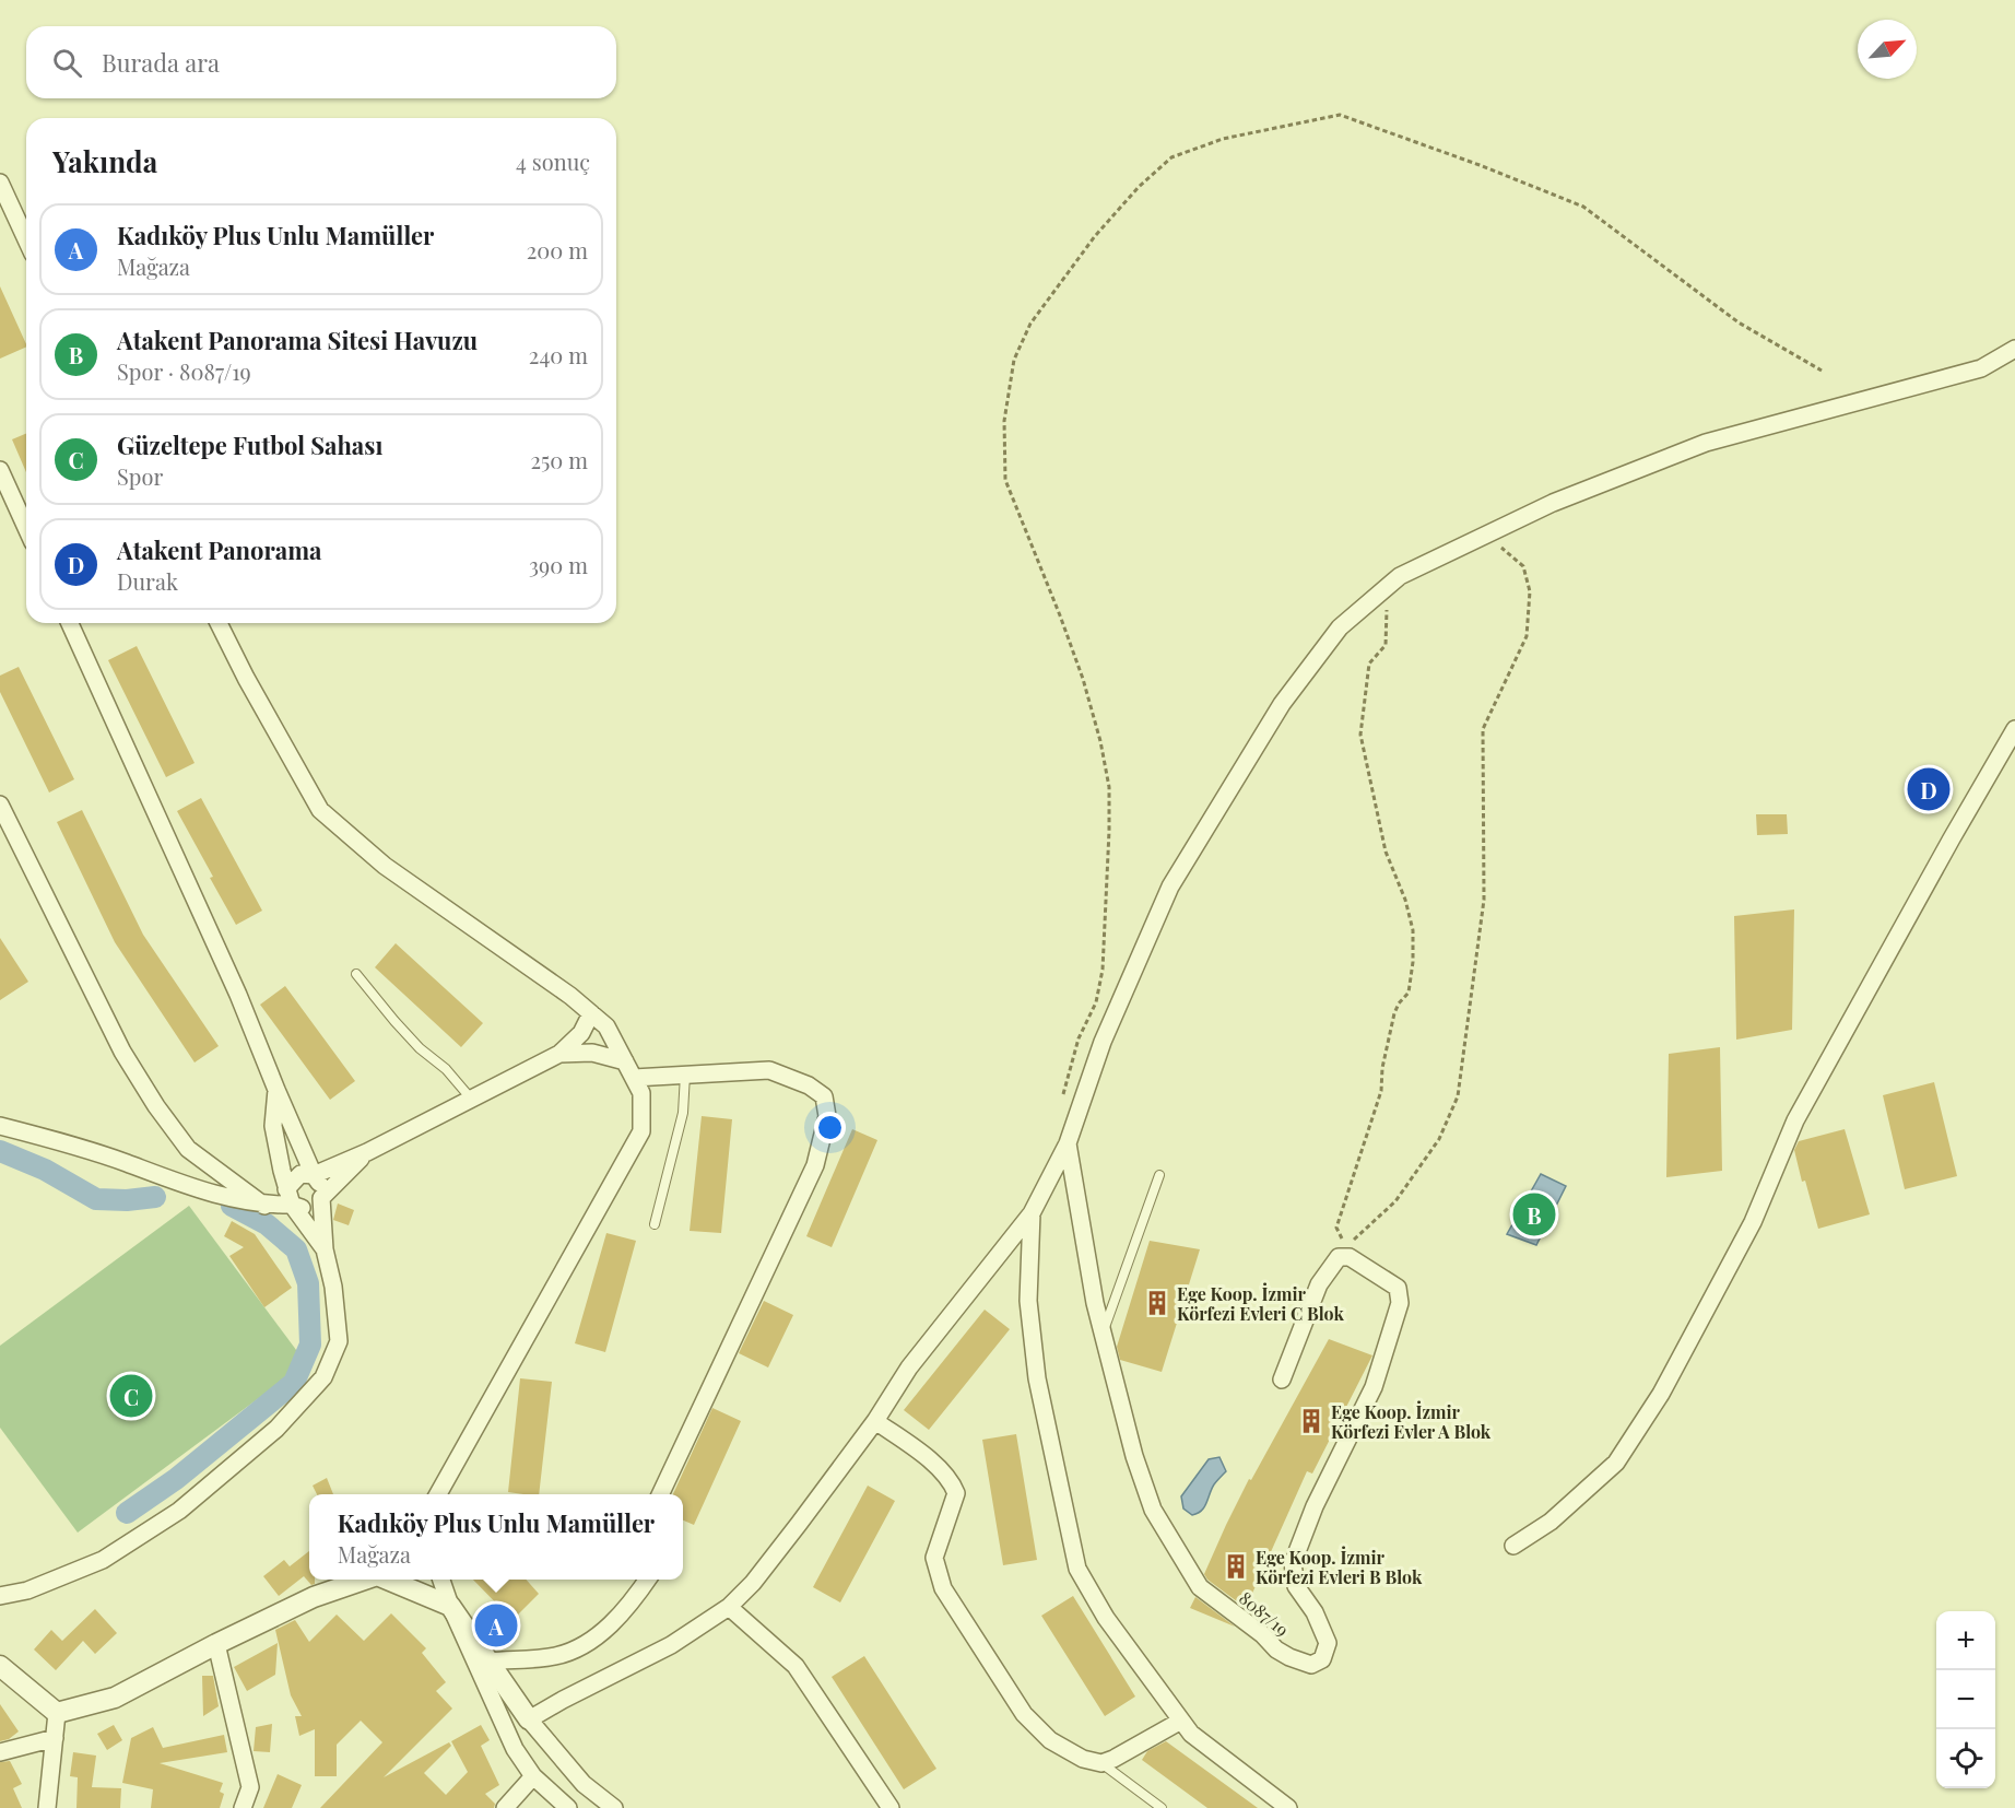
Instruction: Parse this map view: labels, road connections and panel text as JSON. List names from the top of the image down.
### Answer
{
  "streets": {
    "street": ["8087/19"]
  },
  "places": {
    "building": ["Ege Koop. İzmir Körfezi Evleri C Blok", "Ege Koop. İzmir Körfezi Evler A Blok", "Ege Koop. İzmir Körfezi Evleri B Blok"]
  },
  "north": "top right",
  "page": {
    "search": "Burada ara",
    "heading": ["Yakında", "4 sonuç"],
    "list": [
      {
        "mark": "A",
        "name": "Kadıköy Plus Unlu Mamüller",
        "note": "Mağaza",
        "value": "200 m"
      },
      {
        "mark": "B",
        "name": "Atakent Panorama Sitesi Havuzu",
        "note": "Spor · 8087/19",
        "value": "240 m"
      },
      {
        "mark": "C",
        "name": "Güzeltepe Futbol Sahası",
        "note": "Spor",
        "value": "250 m"
      },
      {
        "mark": "D",
        "name": "Atakent Panorama",
        "note": "Durak",
        "value": "390 m"
      }
    ],
    "pins": [
      "D",
      "B",
      "C",
      "A"
    ],
    "popup": ["Kadıköy Plus Unlu Mamüller", "Mağaza"],
    "map_buttons": ["+", "−"]
  }
}
